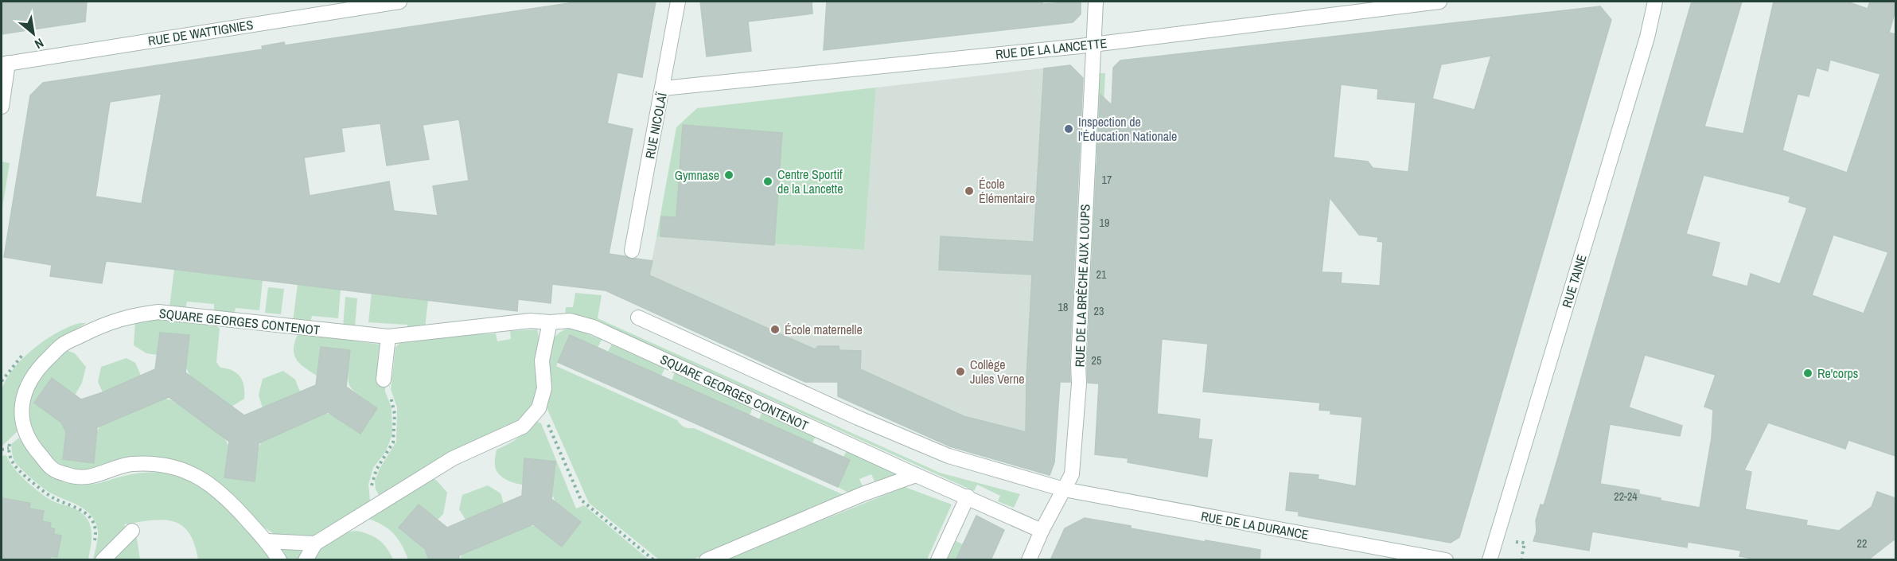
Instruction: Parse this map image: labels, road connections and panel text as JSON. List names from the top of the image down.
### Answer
{
  "streets": {
    "street": [
      "RUE DE WATTIGNIES",
      "RUE DE LA LANCETTE",
      "RUE NICOLAÏ",
      "RUE TAINE",
      "RUE DE LA BRÈCHE AUX LOUPS",
      "SQUARE GEORGES CONTENOT",
      "RUE DE LA DURANCE"
    ]
  },
  "crossings": [
    ["RUE DE LA LANCETTE", "RUE NICOLAÏ"],
    ["RUE DE LA LANCETTE", "RUE DE LA BRÈCHE AUX LOUPS"],
    ["RUE DE LA BRÈCHE AUX LOUPS", "SQUARE GEORGES CONTENOT"],
    ["RUE DE LA BRÈCHE AUX LOUPS", "RUE DE LA DURANCE"]
  ],
  "places": [
    "Inspection de l'Éducation Nationale",
    "Gymnase",
    "Centre Sportif de la Lancette",
    "École Élémentaire",
    "École maternelle",
    "Collège Jules Verne",
    "Re'corps"
  ],
  "house_numbers": [
    "17",
    "19",
    "21",
    "18",
    "23",
    "25",
    "22-24",
    "22"
  ],
  "north": "bottom right"
}
